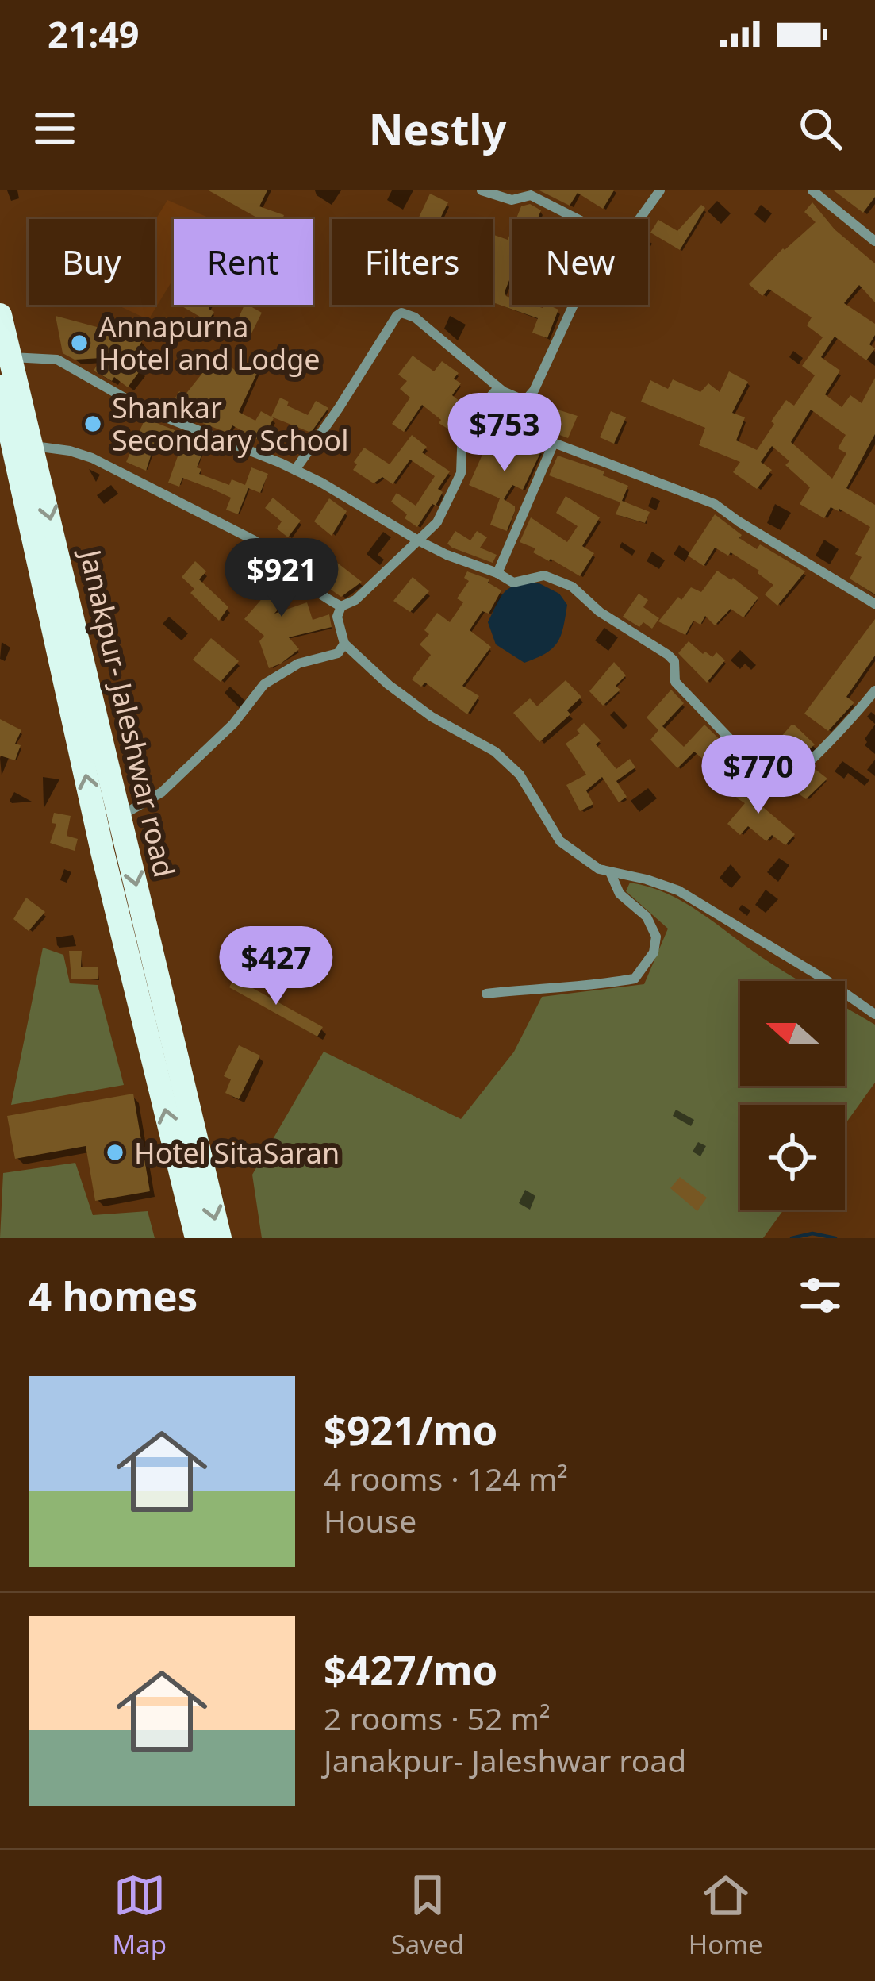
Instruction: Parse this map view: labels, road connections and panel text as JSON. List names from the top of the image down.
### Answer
{
  "streets": {
    "highway": ["Janakpur- Jaleshwar road"]
  },
  "places": ["Annapurna Hotel and Lodge", "Shankar Secondary School", "Hotel SitaSaran"],
  "north": "left",
  "page": {
    "status": "21:49",
    "header": "Nestly",
    "chip": [
      "Buy",
      "Rent",
      "Filters",
      "New"
    ],
    "price": [
      "$753",
      "$921",
      "$770",
      "$427"
    ],
    "heading": "4 homes",
    "list": [
      {
        "name": "$921/mo",
        "note": "4 rooms · 124 m² · House"
      },
      {
        "name": "$427/mo",
        "note": "2 rooms · 52 m² · Janakpur- Jaleshwar road"
      }
    ],
    "tabs": ["Map", "Saved", "Home"]
  }
}
